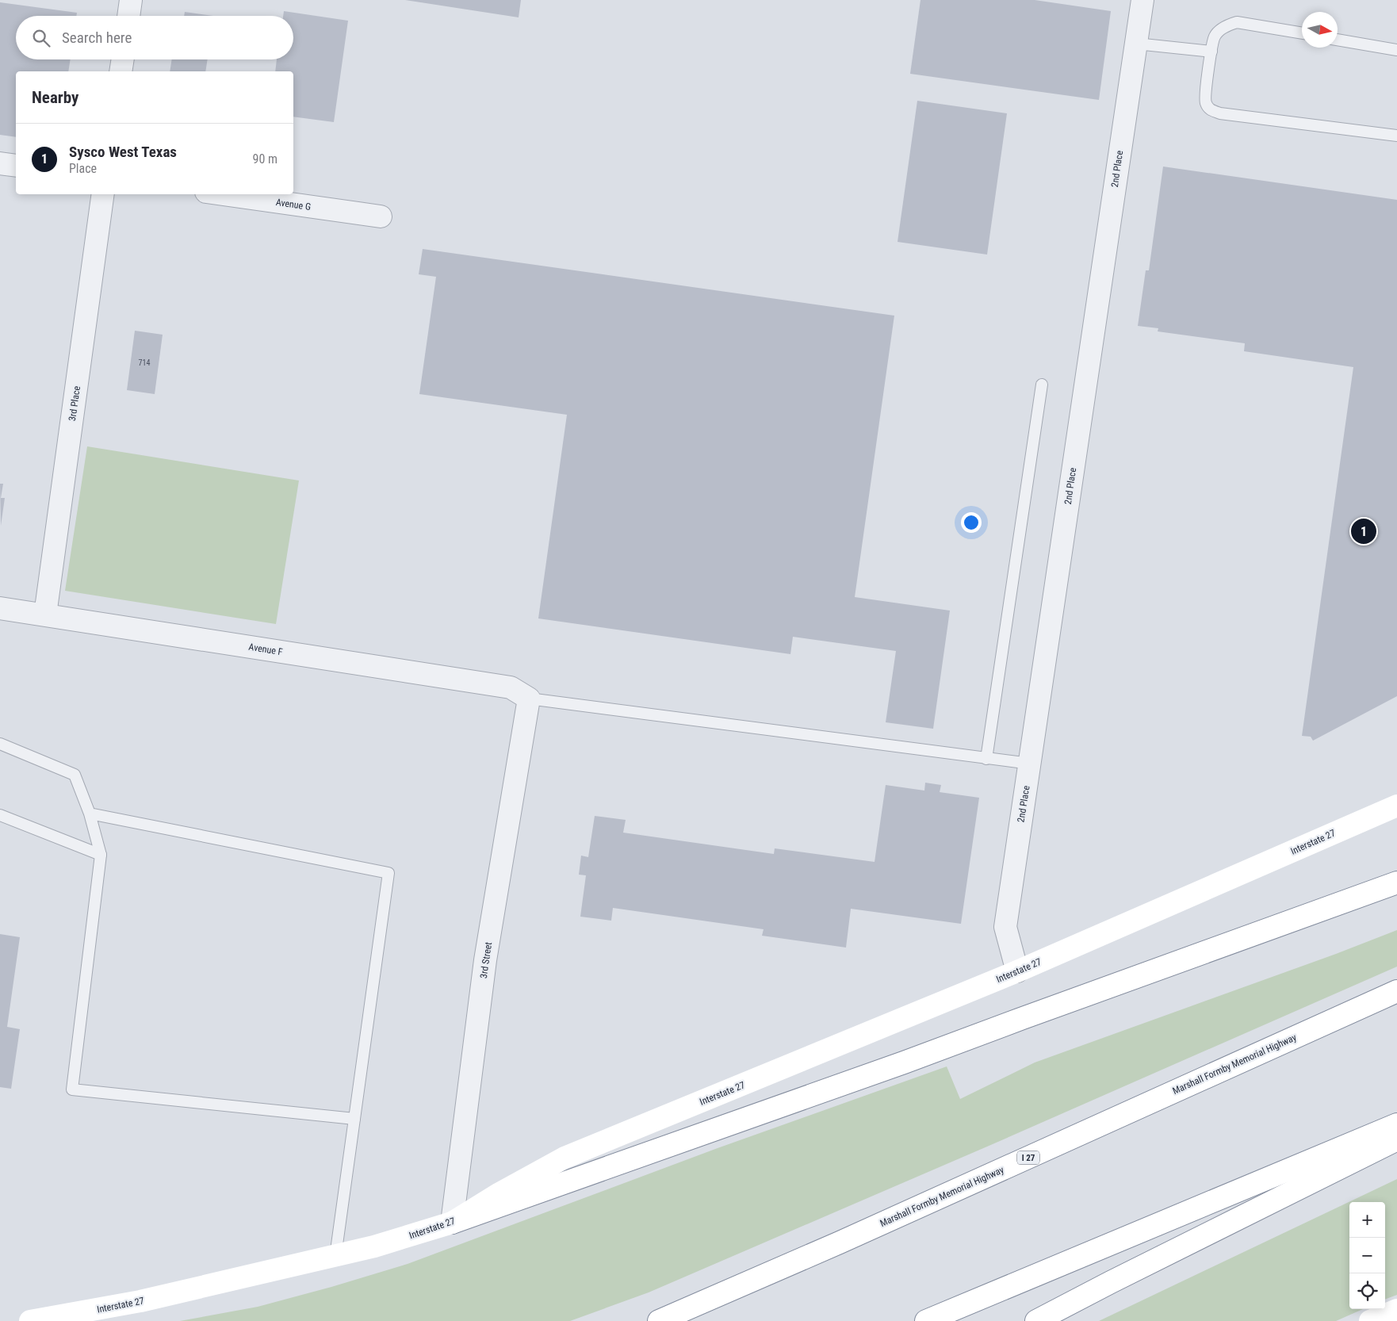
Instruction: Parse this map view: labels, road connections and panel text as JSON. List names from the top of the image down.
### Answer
{
  "streets": {
    "main road": ["Interstate 27", "Marshall Formby Memorial Highway", "I 27"],
    "street": [
      "2nd Place",
      "Avenue G",
      "3rd Place",
      "Avenue F",
      "3rd Street"
    ]
  },
  "crossings": [
    ["2nd Place", "Interstate 27"],
    ["3rd Place", "Avenue F"],
    ["Avenue F", "3rd Street"],
    ["Interstate 27", "3rd Street"]
  ],
  "house_numbers": ["714"],
  "north": "right",
  "page": {
    "search": "Search here",
    "heading": "Nearby",
    "list": [
      {
        "mark": "1",
        "name": "Sysco West Texas",
        "note": "Place",
        "value": "90 m"
      }
    ],
    "pins": "1",
    "map_buttons": ["+", "−"]
  }
}
